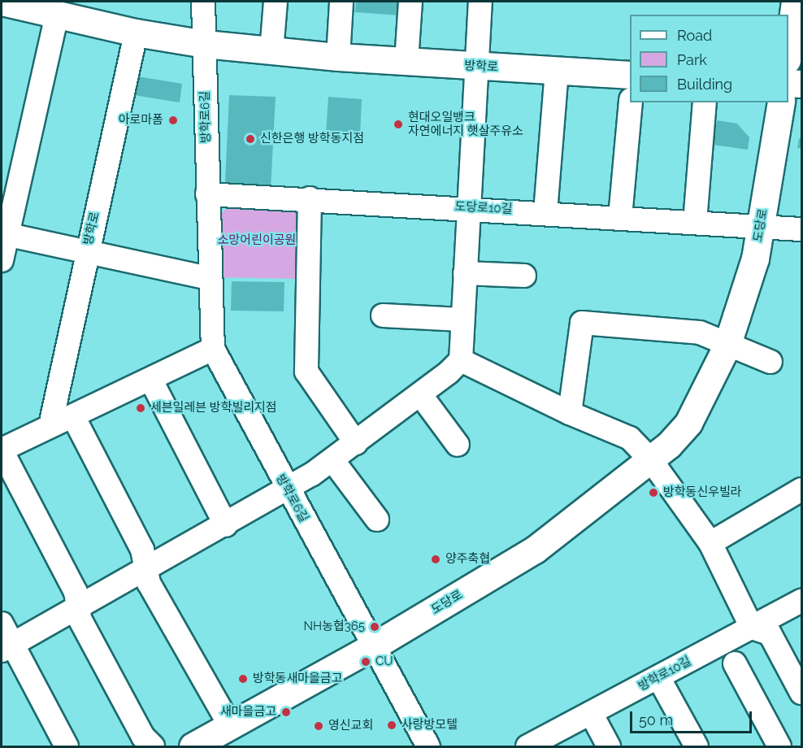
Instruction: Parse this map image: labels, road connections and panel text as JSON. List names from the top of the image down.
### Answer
{
  "streets": {
    "main road": ["방학로", "도당로"],
    "street": ["방학로6길", "도당로10길", "방학로10길"]
  },
  "crossings": [
    ["방학로", "방학로6길"],
    ["방학로6길", "도당로10길"],
    ["방학로6길", "도당로"],
    ["도당로10길", "도당로"]
  ],
  "parks": ["소망어린이공원"],
  "places": [
    "아로마폼",
    "현대오일뱅크 자연에너지 햇살주유소",
    "신한은행 방학동지점",
    "세븐일레븐 방학빌리지점",
    "방학동신우빌라",
    "양주축협",
    "NH농협365",
    "CU",
    "방학동새마을금고",
    "새마을금고",
    "사랑방모텔",
    "영신교회"
  ],
  "legend": ["Road", "Park", "Building"],
  "scale_bar": "50 m"
}
